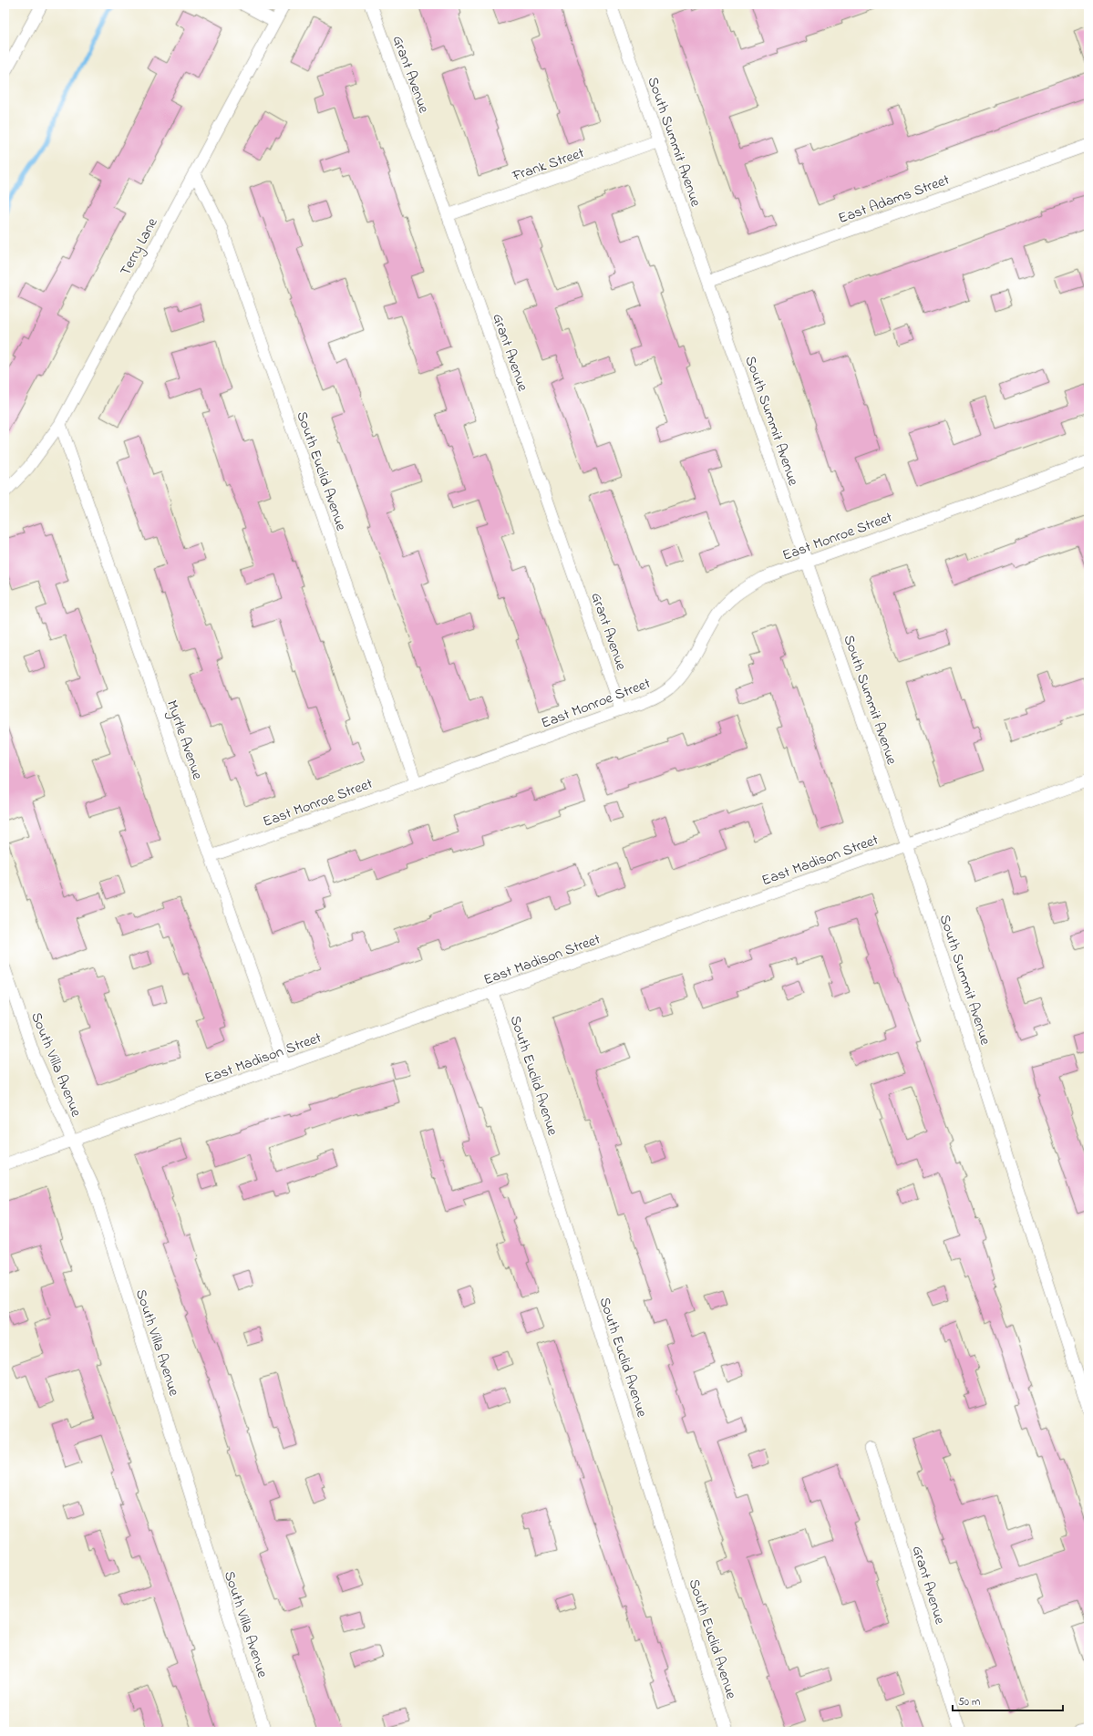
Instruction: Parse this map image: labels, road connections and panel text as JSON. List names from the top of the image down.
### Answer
{
  "streets": {
    "street": [
      "Grant Avenue",
      "South Summit Avenue",
      "Frank Street",
      "East Adams Street",
      "Terry Lane",
      "South Euclid Avenue",
      "East Monroe Street",
      "Myrtle Avenue",
      "East Madison Street",
      "South Villa Avenue"
    ]
  },
  "crossings": [
    ["Grant Avenue", "Frank Street"],
    ["Grant Avenue", "East Monroe Street"],
    ["South Summit Avenue", "Frank Street"],
    ["South Summit Avenue", "East Adams Street"],
    ["South Summit Avenue", "East Monroe Street"],
    ["South Summit Avenue", "East Madison Street"],
    ["Terry Lane", "South Euclid Avenue"],
    ["Terry Lane", "Myrtle Avenue"],
    ["South Euclid Avenue", "East Monroe Street"],
    ["South Euclid Avenue", "East Madison Street"],
    ["East Monroe Street", "Myrtle Avenue"],
    ["Myrtle Avenue", "East Madison Street"],
    ["East Madison Street", "South Villa Avenue"]
  ],
  "scale_bar": "50 m"
}
